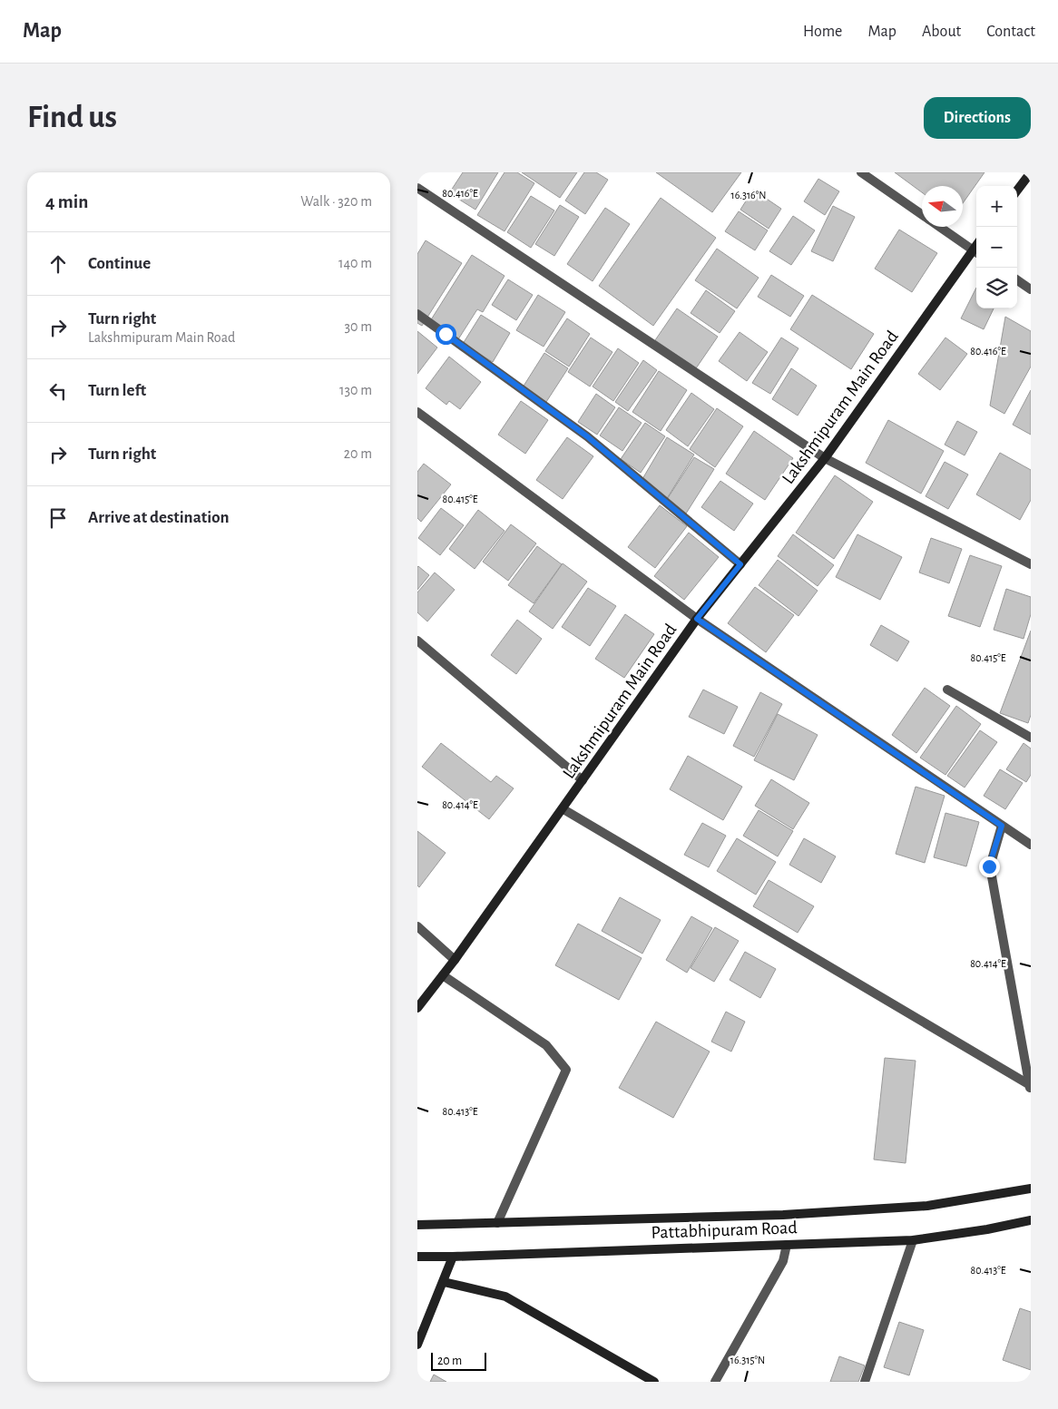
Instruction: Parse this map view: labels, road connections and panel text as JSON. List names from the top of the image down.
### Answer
{
  "streets": {
    "street": ["Lakshmipuram Main Road", "Pattabhipuram Road"]
  },
  "scale_bar": "20 m",
  "north": "left",
  "page": {
    "header": "Map",
    "nav": [
      "Home",
      "Map",
      "About",
      "Contact"
    ],
    "buttons": "Directions",
    "title": "Find us",
    "heading": ["4 min", "Walk · 320 m"],
    "map_buttons": ["+", "−"],
    "list": [
      ["Continue", "140 m"],
      ["Turn right", "Lakshmipuram Main Road", "30 m"],
      ["Turn left", "130 m"],
      ["Turn right", "20 m"],
      "Arrive at destination"
    ],
    "scale": "20 m"
  },
  "coordinates": [
    "80.416°E",
    "16.316°N",
    "80.415°E",
    "80.414°E",
    "80.413°E",
    "16.315°N"
  ]
}
